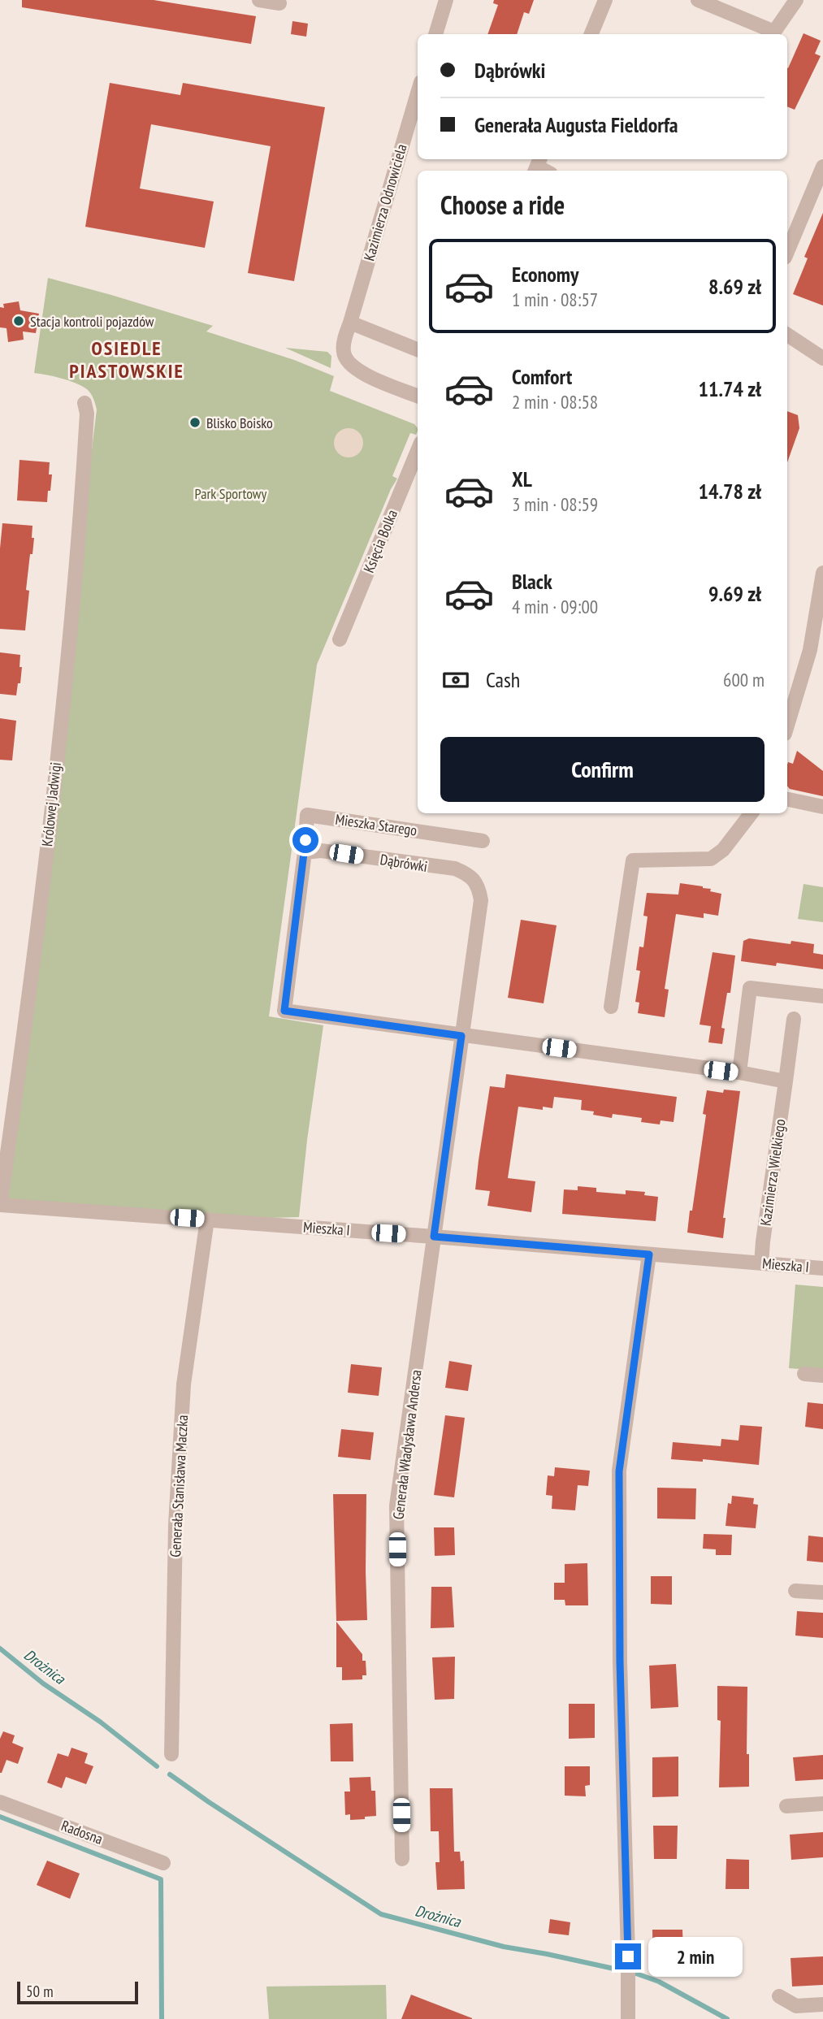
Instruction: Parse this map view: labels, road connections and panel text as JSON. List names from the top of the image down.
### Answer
{
  "streets": {
    "street": [
      "Kazimierza Odnowiciela",
      "Księcia Bolka",
      "Królowej Jadwigi",
      "Mieszka Starego",
      "Dąbrówki",
      "Kazimierza Wielkiego",
      "Mieszka I",
      "Generała Władysława Andersa",
      "Generała Stanisława Maczka",
      "Radosna"
    ]
  },
  "crossings": [
    ["Królowej Jadwigi", "Mieszka I"],
    ["Mieszka Starego", "Dąbrówki"],
    ["Dąbrówki", "Mieszka I"],
    ["Dąbrówki", "Generała Władysława Andersa"],
    ["Kazimierza Wielkiego", "Mieszka I"],
    ["Mieszka I", "Generała Władysława Andersa"],
    ["Mieszka I", "Generała Stanisława Maczka"]
  ],
  "districts": ["OSIEDLE PIASTOWSKIE"],
  "water": ["Drożnica"],
  "parks": ["Park Sportowy"],
  "places": ["Stacja kontroli pojazdów", "Blisko Boisko"],
  "scale_bar": "50 m",
  "page": {
    "banner": ["Dąbrówki", "Generała Augusta Fieldorfa"],
    "heading": "Choose a ride",
    "list": [
      {
        "name": "Economy",
        "note": "1 min · 08:57",
        "value": "8.69 zł"
      },
      {
        "name": "Comfort",
        "note": "2 min · 08:58",
        "value": "11.74 zł"
      },
      {
        "name": "XL",
        "note": "3 min · 08:59",
        "value": "14.78 zł"
      },
      {
        "name": "Black",
        "note": "4 min · 09:00",
        "value": "9.69 zł"
      }
    ],
    "pay": ["Cash", "600 m"],
    "buttons": "Confirm",
    "bubble": "2 min",
    "scale": "50 m"
  }
}
